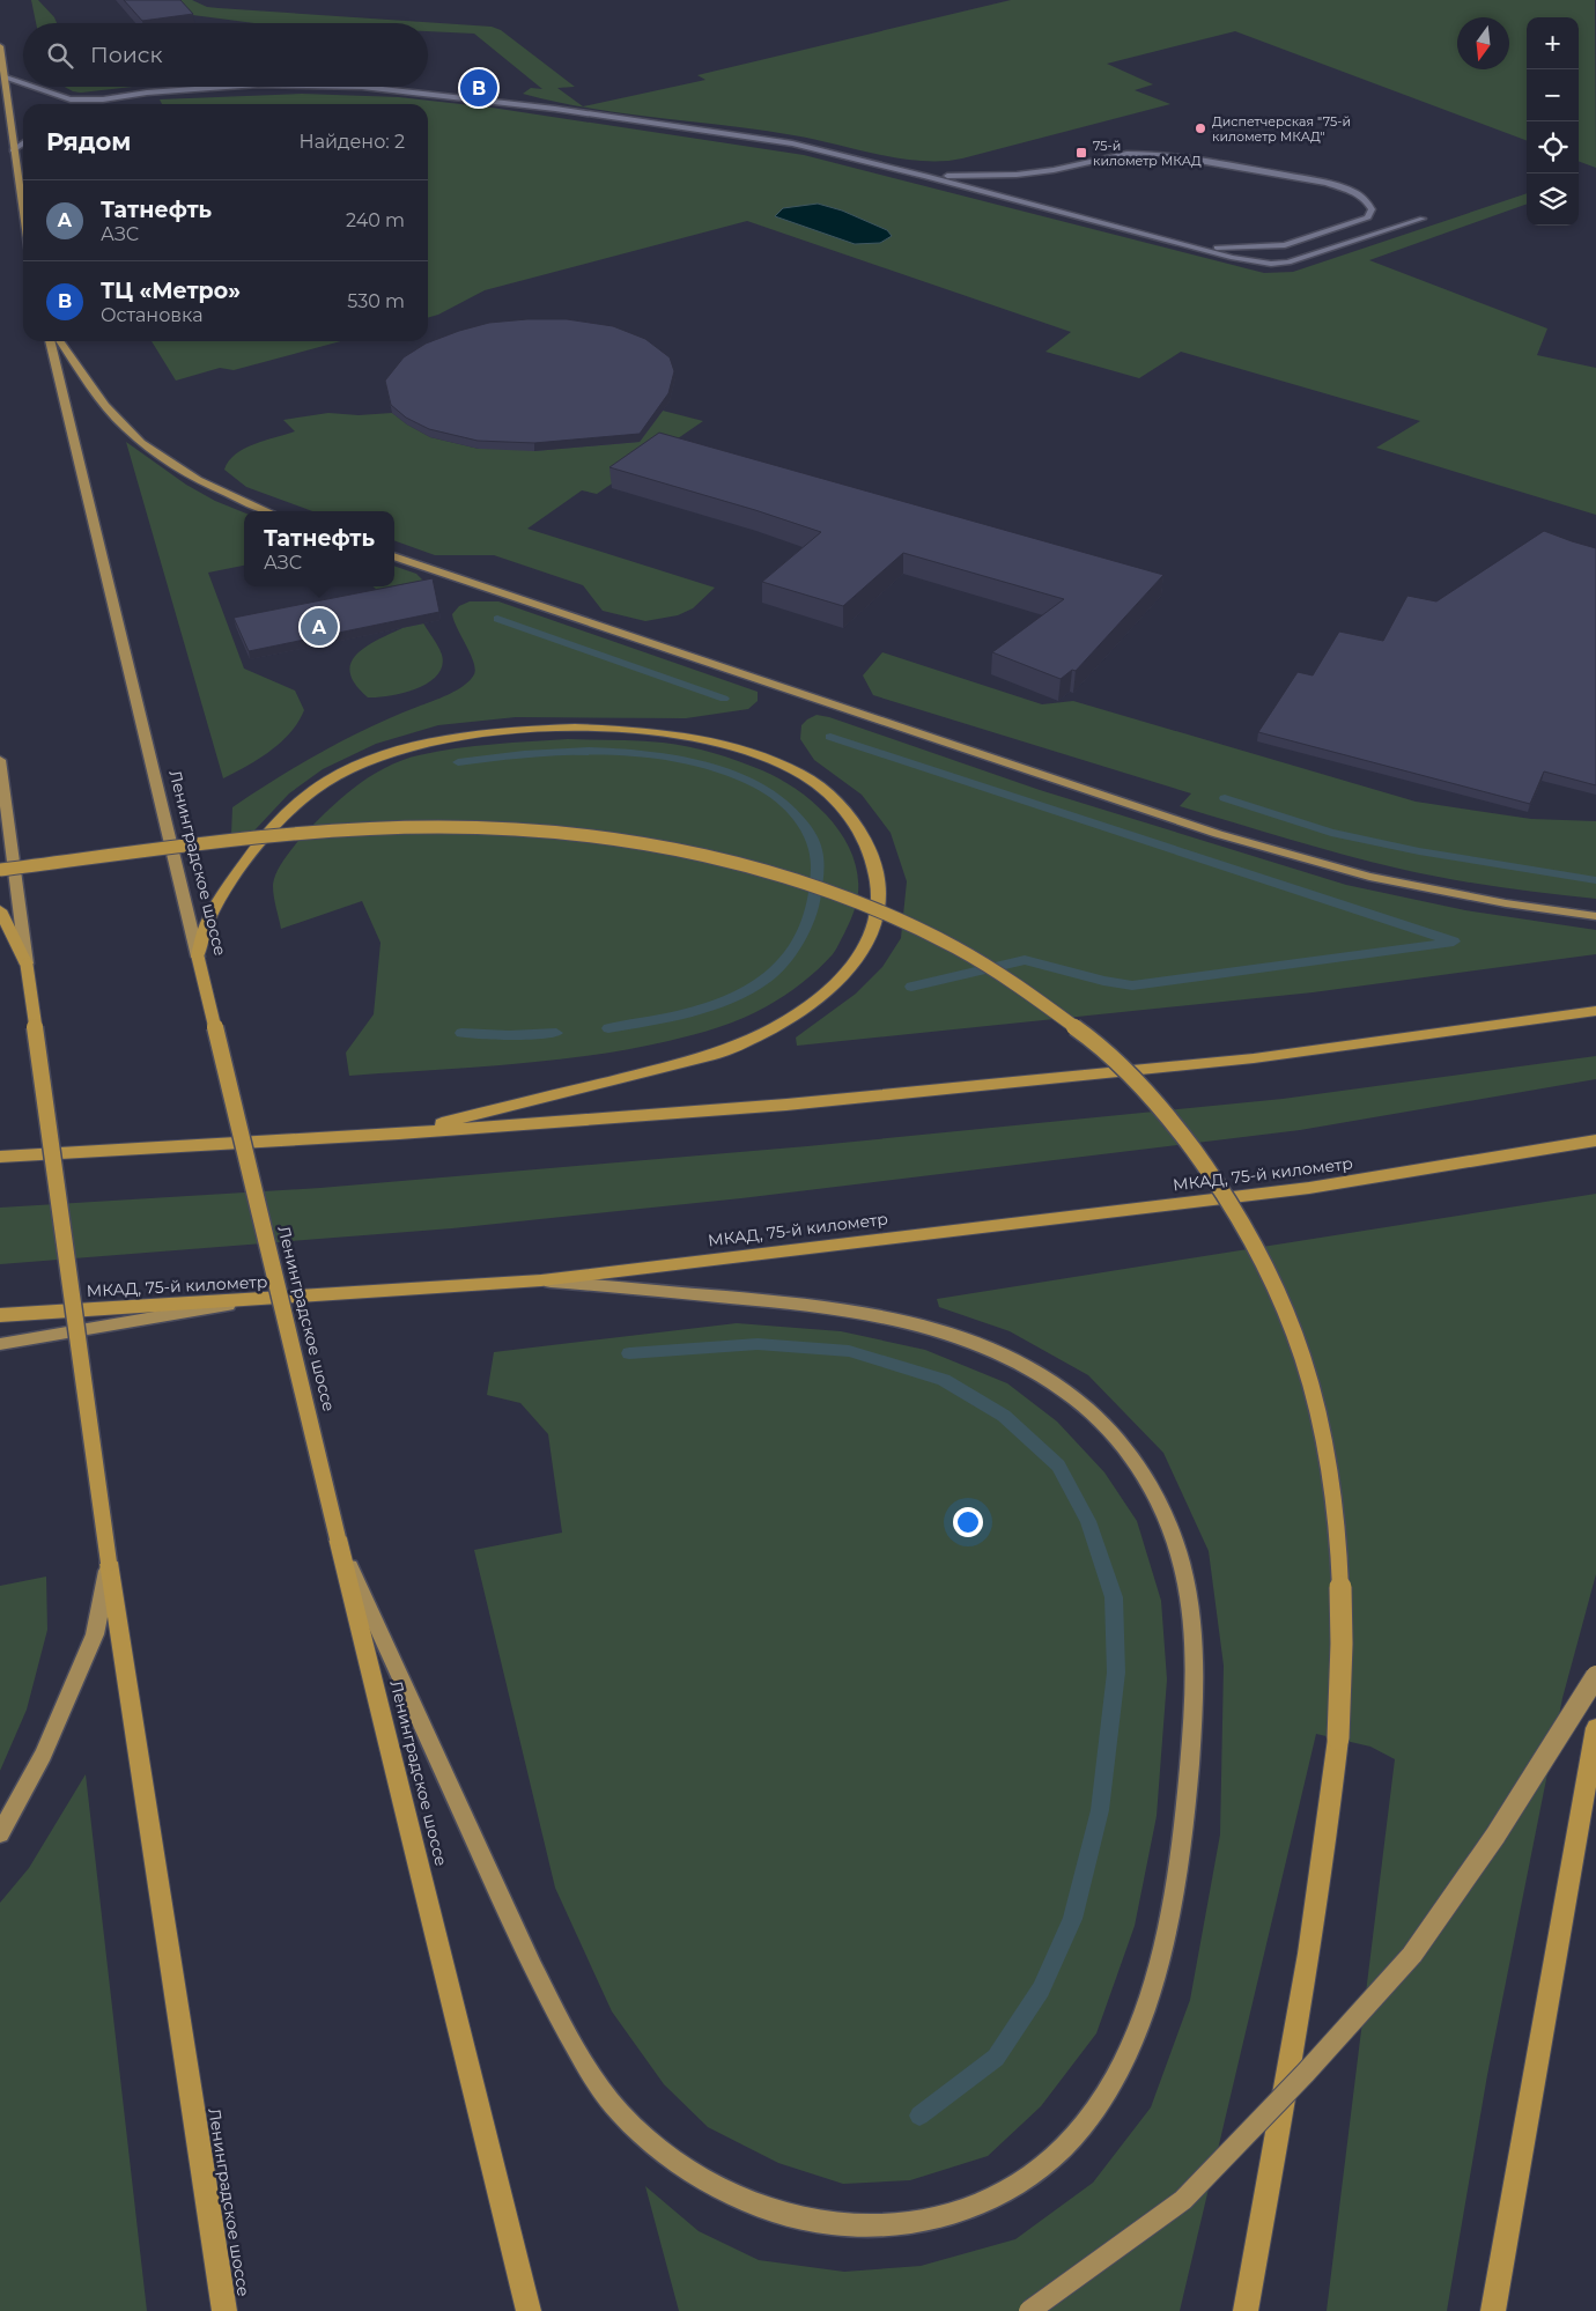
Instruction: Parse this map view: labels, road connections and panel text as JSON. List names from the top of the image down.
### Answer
{
  "streets": {
    "highway": ["Ленинградское шоссе", "МКАД, 75-й километр"]
  },
  "places": {
    "other": ["Диспетчерская \"75-й километр МКАД\""],
    "transit": ["75-й километр МКАД"]
  },
  "north": "bottom",
  "page": {
    "map_buttons": ["+", "−"],
    "search": "Поиск",
    "pins": ["B", "A"],
    "heading": ["Рядом", "Найдено: 2"],
    "list": [
      {
        "mark": "A",
        "name": "Татнефть",
        "note": "АЗС",
        "value": "240 m"
      },
      {
        "mark": "B",
        "name": "ТЦ «Метро»",
        "note": "Остановка",
        "value": "530 m"
      }
    ],
    "popup": ["Татнефть", "АЗС"]
  }
}
